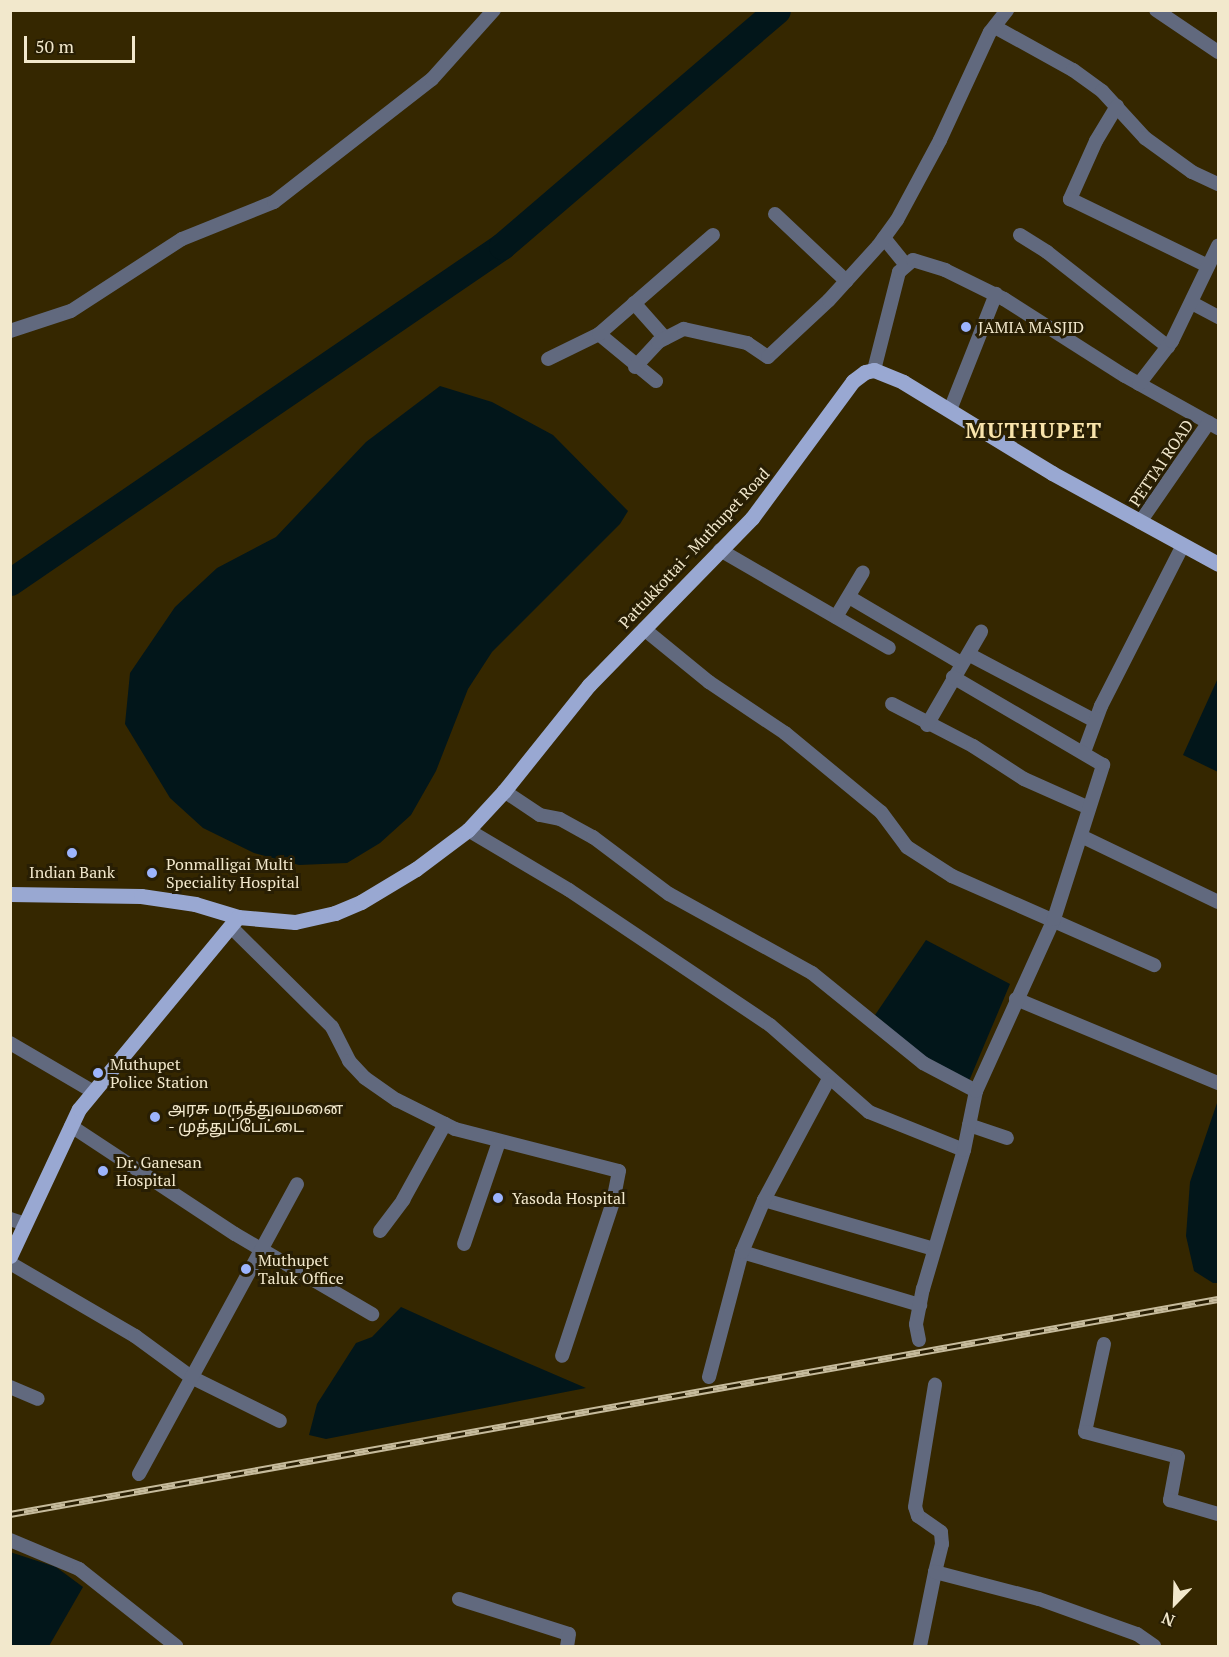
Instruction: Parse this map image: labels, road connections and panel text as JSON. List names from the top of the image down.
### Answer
{
  "streets": {
    "main road": ["Pattukkottai - Muthupet Road"],
    "street": ["PETTAI ROAD"]
  },
  "districts": ["MUTHUPET"],
  "places": [
    "JAMIA MASJID",
    "Indian Bank",
    "Ponmalligai Multi Speciality Hospital",
    "Muthupet Police Station",
    "அரசு மருத்துவமனை - முத்துப்பேட்டை",
    "Dr. Ganesan Hospital",
    "Yasoda Hospital",
    "Muthupet Taluk Office"
  ],
  "scale_bar": "50 m",
  "north": "bottom left"
}
